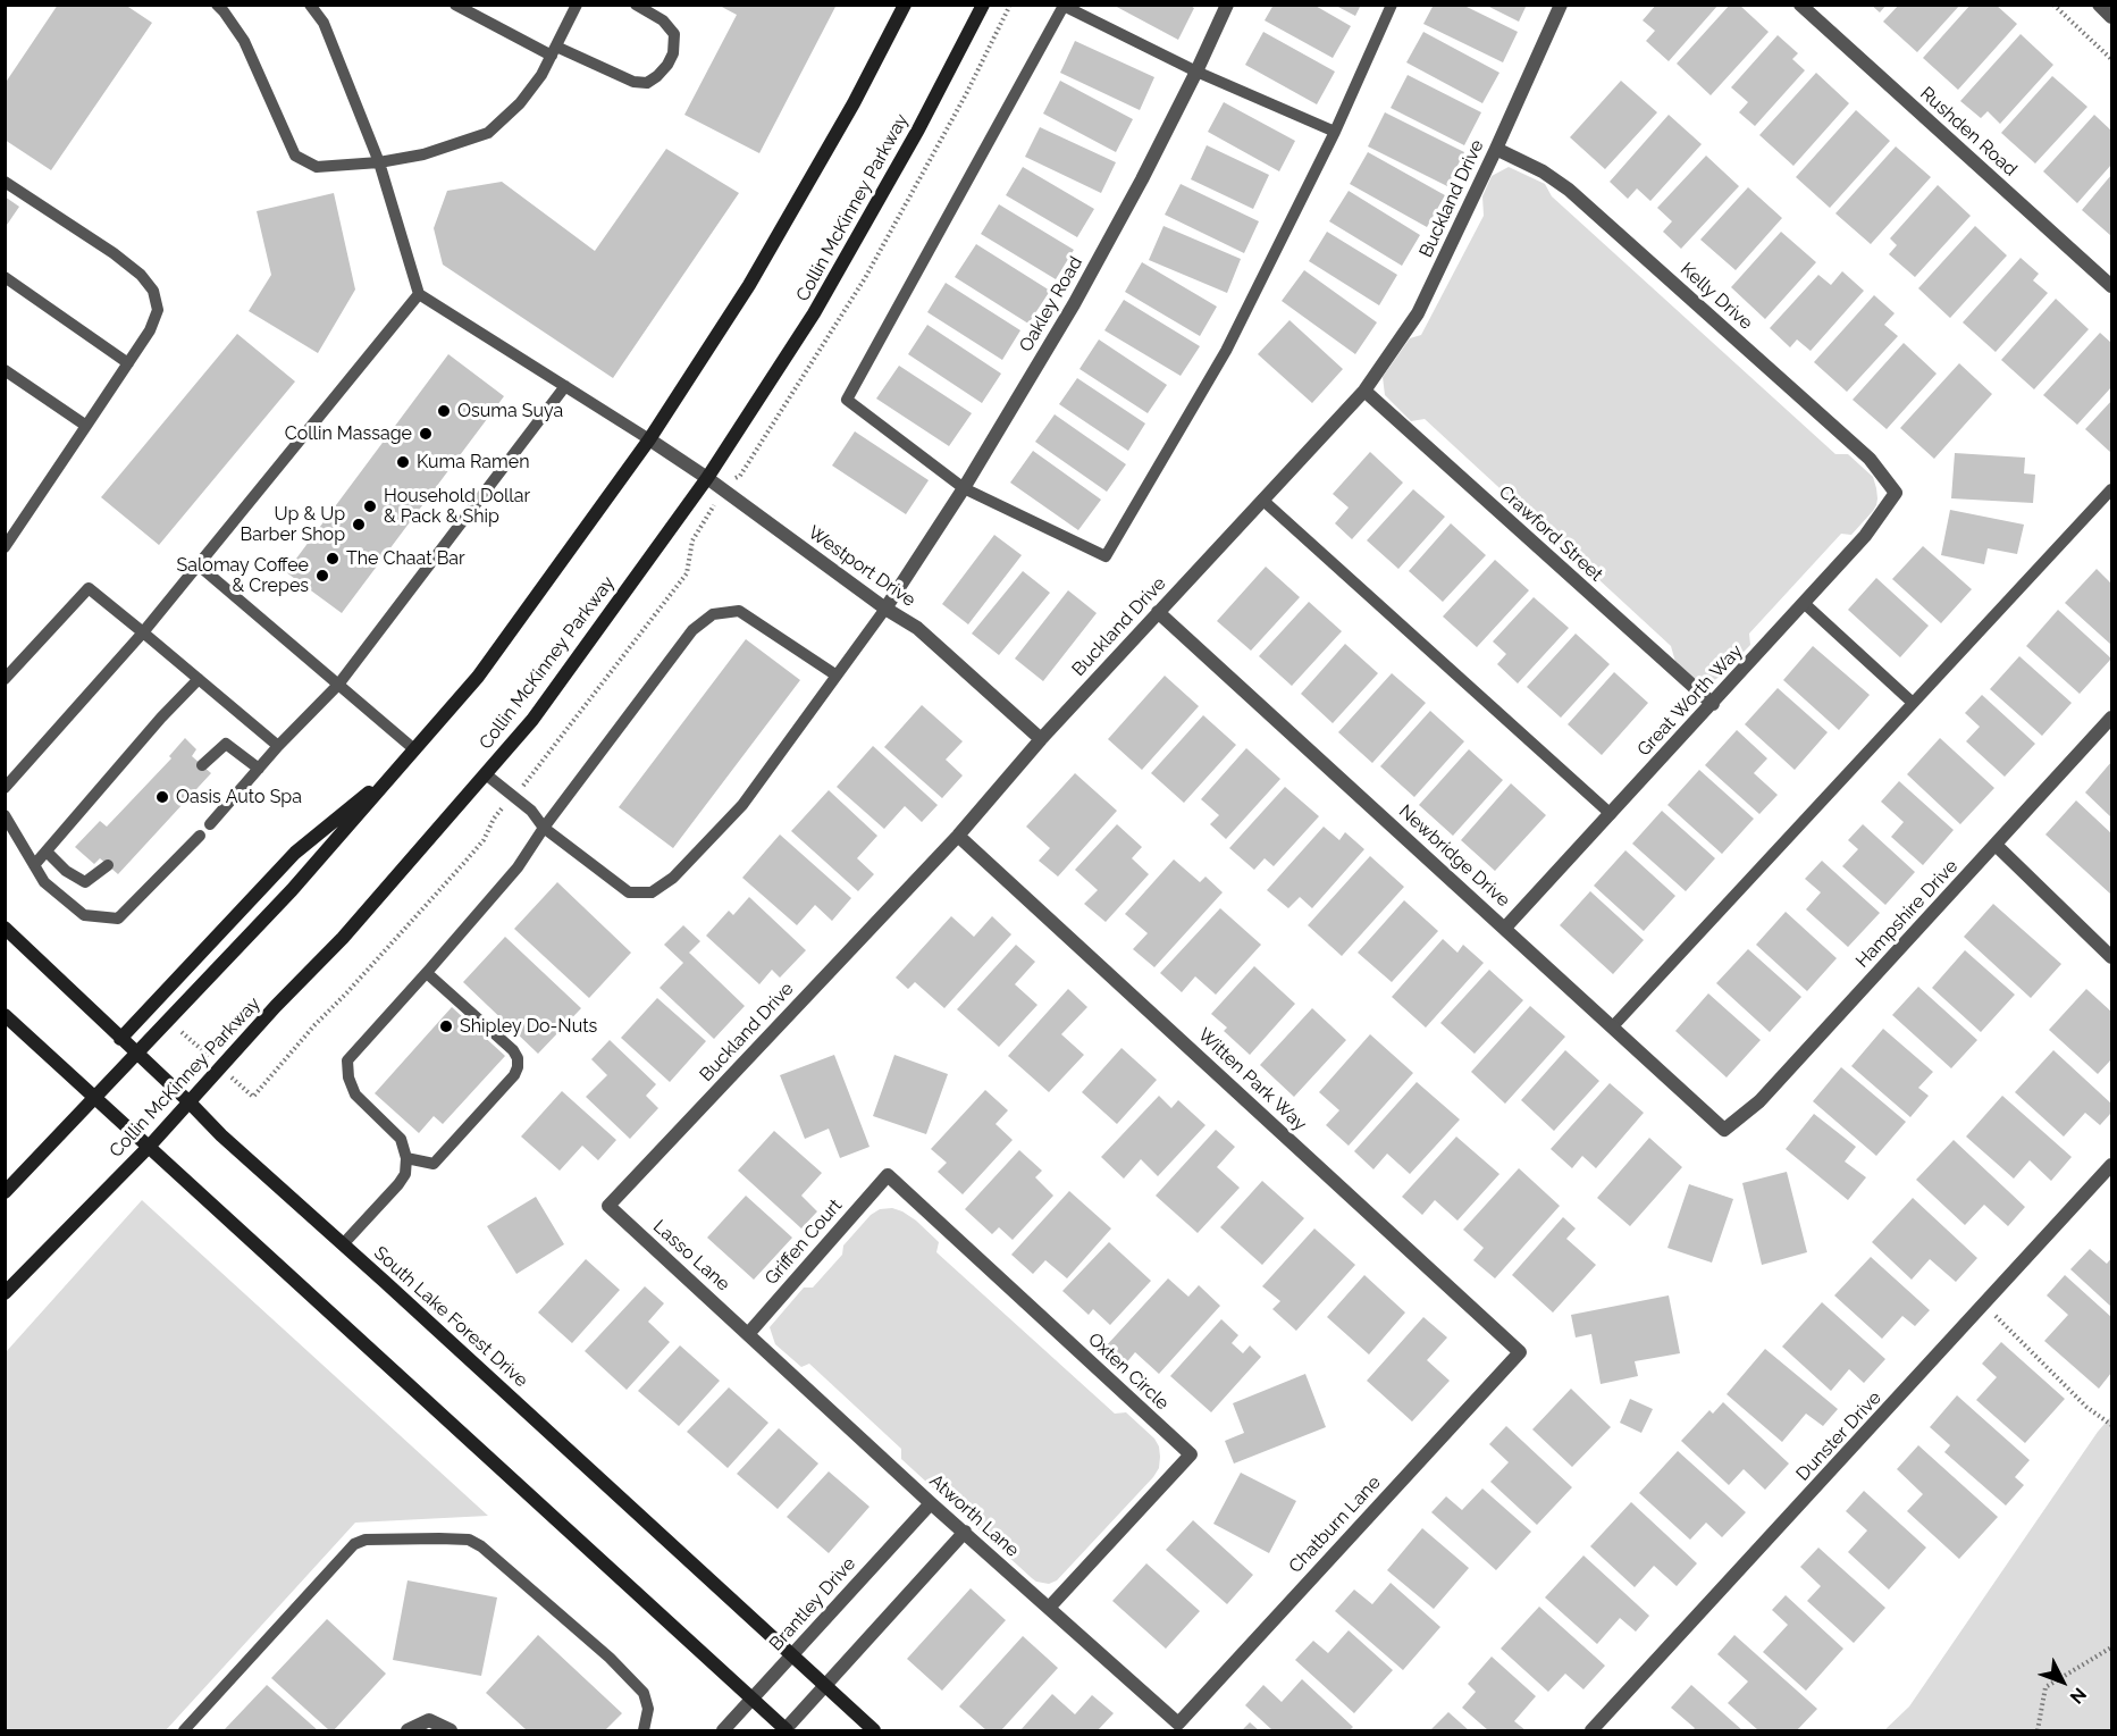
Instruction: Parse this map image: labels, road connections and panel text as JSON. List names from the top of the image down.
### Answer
{
  "streets": {
    "street": [
      "Rushden Road",
      "Buckland Drive",
      "Collin McKinney Parkway",
      "Kelly Drive",
      "Oakley Road",
      "Crawford Street",
      "Westport Drive",
      "Great Worth Way",
      "Newbridge Drive",
      "Hampshire Drive",
      "Witten Park Way",
      "Griffen Court",
      "Lasso Lane",
      "South Lake Forest Drive",
      "Oxten Circle",
      "Dunster Drive",
      "Atworth Lane",
      "Chatburn Lane",
      "Brantley Drive"
    ]
  },
  "crossings": [
    ["Buckland Drive", "Kelly Drive"],
    ["Buckland Drive", "Crawford Street"],
    ["Buckland Drive", "Westport Drive"],
    ["Buckland Drive", "Newbridge Drive"],
    ["Buckland Drive", "Witten Park Way"],
    ["Buckland Drive", "Lasso Lane"],
    ["Collin McKinney Parkway", "Westport Drive"],
    ["Collin McKinney Parkway", "South Lake Forest Drive"],
    ["Kelly Drive", "Great Worth Way"],
    ["Oakley Road", "Westport Drive"],
    ["Crawford Street", "Great Worth Way"],
    ["Great Worth Way", "Newbridge Drive"],
    ["Newbridge Drive", "Hampshire Drive"],
    ["Witten Park Way", "Chatburn Lane"],
    ["Griffen Court", "Lasso Lane"],
    ["Griffen Court", "Oxten Circle"],
    ["Griffen Court", "Atworth Lane"],
    ["Lasso Lane", "Atworth Lane"],
    ["South Lake Forest Drive", "Brantley Drive"],
    ["Oxten Circle", "Atworth Lane"],
    ["Atworth Lane", "Chatburn Lane"],
    ["Atworth Lane", "Brantley Drive"]
  ],
  "places": [
    "Osuma Suya",
    "Collin Massage",
    "Kuma Ramen",
    "Household Dollar & Pack & Ship",
    "Up & Up Barber Shop",
    "The Chaat Bar",
    "Salomay Coffee & Crepes",
    "Oasis Auto Spa",
    "Shipley Do-Nuts"
  ],
  "north": "bottom right"
}
